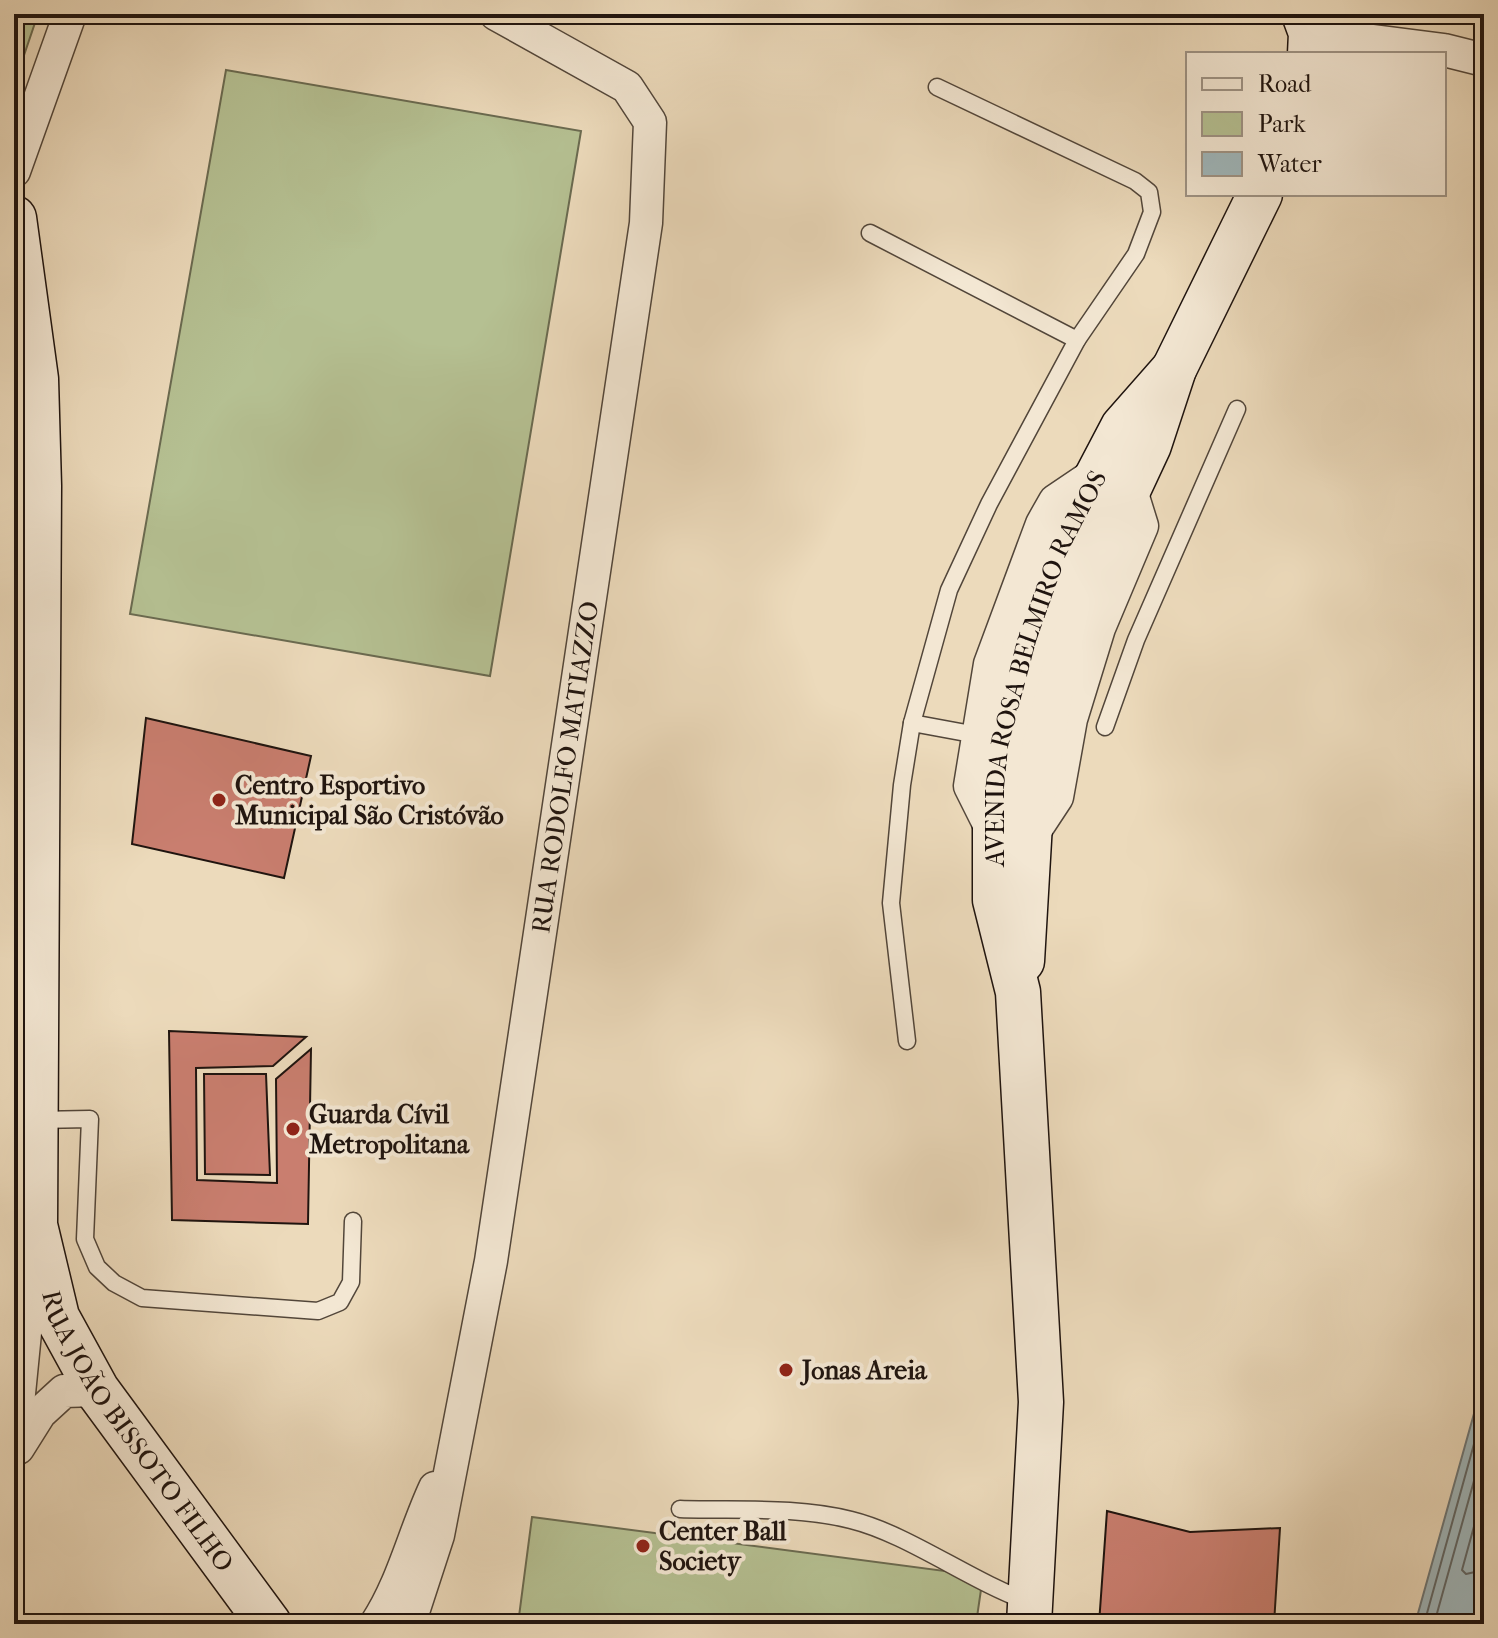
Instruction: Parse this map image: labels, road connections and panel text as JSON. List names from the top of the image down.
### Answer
{
  "streets": {
    "main road": ["AVENIDA ROSA BELMIRO RAMOS", "RUA JOÃO BISSOTO FILHO"],
    "street": ["RUA RODOLFO MATIAZZO"]
  },
  "places": [
    "Centro Esportivo Municipal São Cristóvão",
    "Guarda Cívil Metropolitana",
    "Jonas Areia",
    "Center Ball Society"
  ],
  "legend": ["Road", "Park", "Water"]
}
